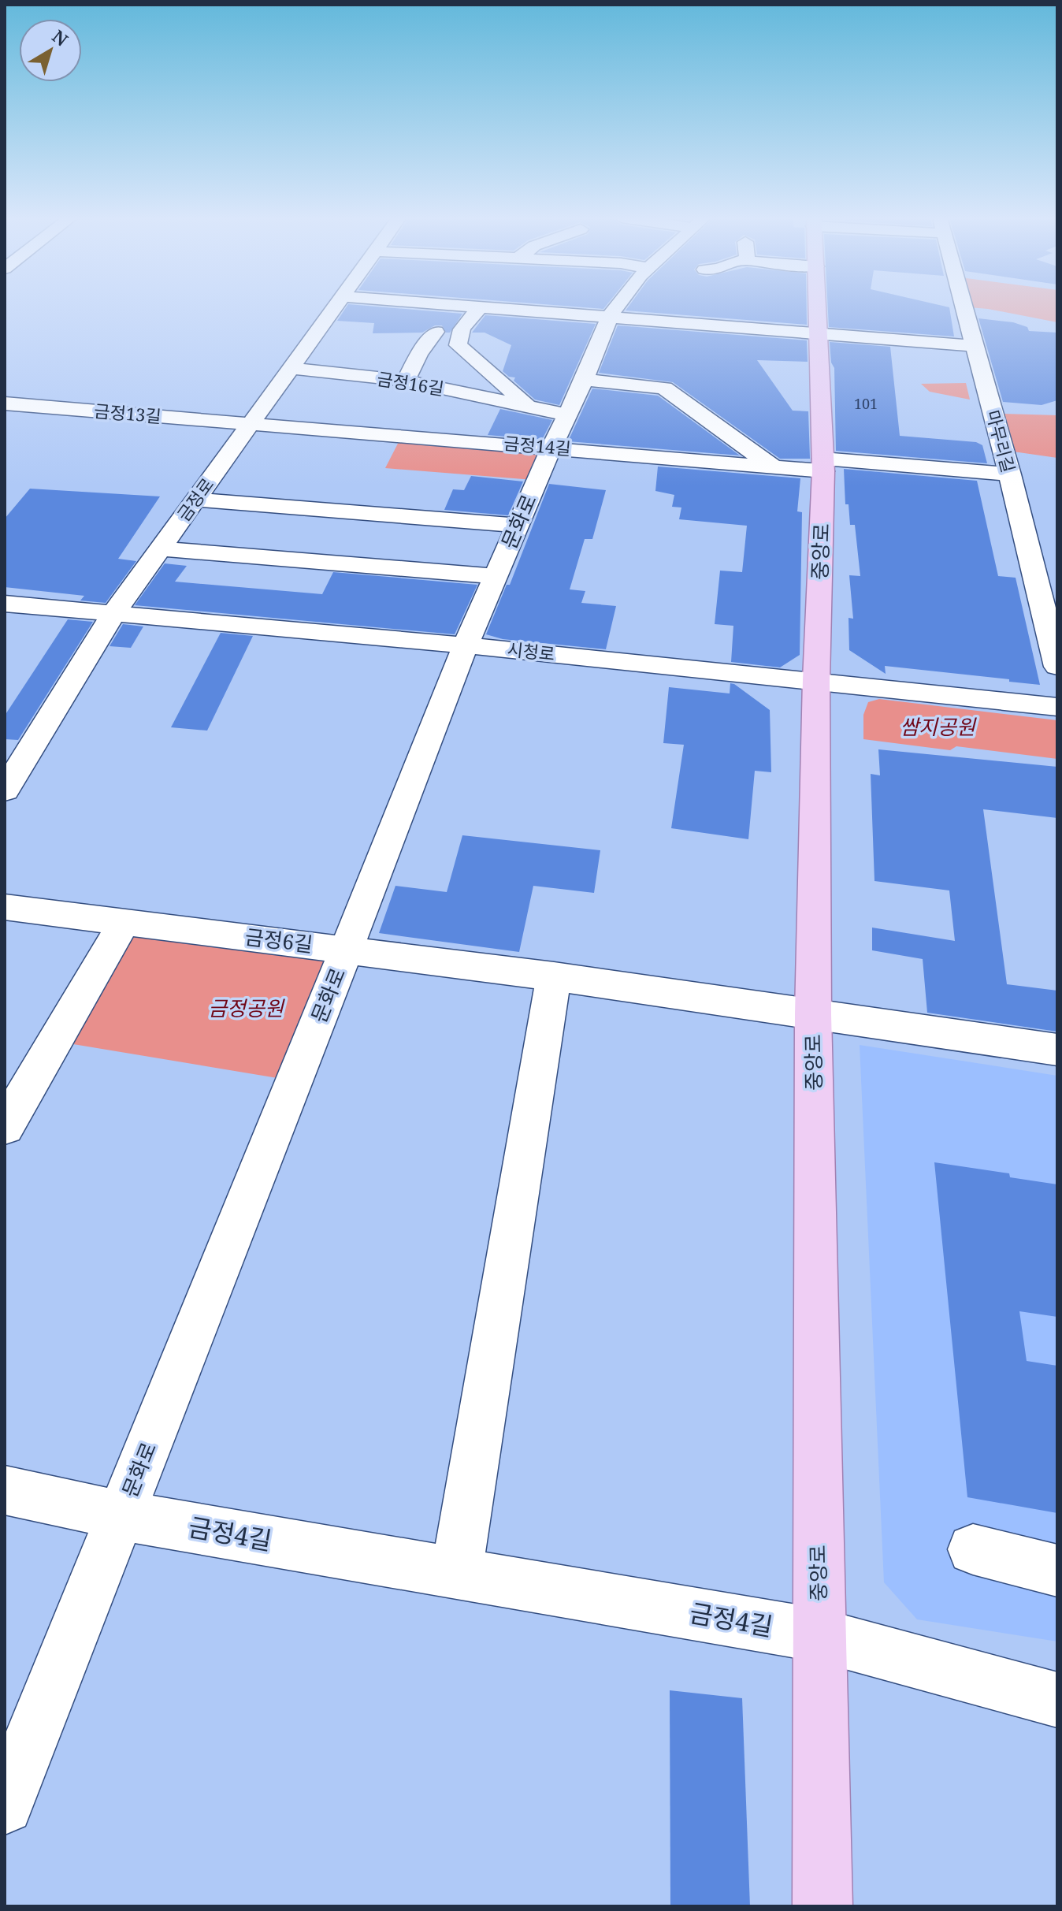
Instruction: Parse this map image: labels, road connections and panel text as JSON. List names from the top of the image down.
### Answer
{
  "streets": {
    "main road": ["중앙로"],
    "street": [
      "금정16길",
      "금정13길",
      "마무리길",
      "금정14길",
      "금정로",
      "문화로",
      "시청로",
      "금정6길",
      "금정4길"
    ]
  },
  "crossings": [
    ["금정16길", "금정로"],
    ["금정16길", "문화로"],
    ["금정13길", "금정14길"],
    ["금정13길", "금정로"],
    ["마무리길", "금정14길"],
    ["금정14길", "금정로"],
    ["금정14길", "문화로"],
    ["금정14길", "중앙로"],
    ["금정로", "시청로"],
    ["문화로", "시청로"],
    ["문화로", "금정6길"],
    ["문화로", "금정4길"],
    ["중앙로", "시청로"],
    ["중앙로", "금정6길"],
    ["중앙로", "금정4길"]
  ],
  "parks": ["쌈지공원", "금정공원"],
  "house_numbers": ["101"],
  "north": "top right"
}
